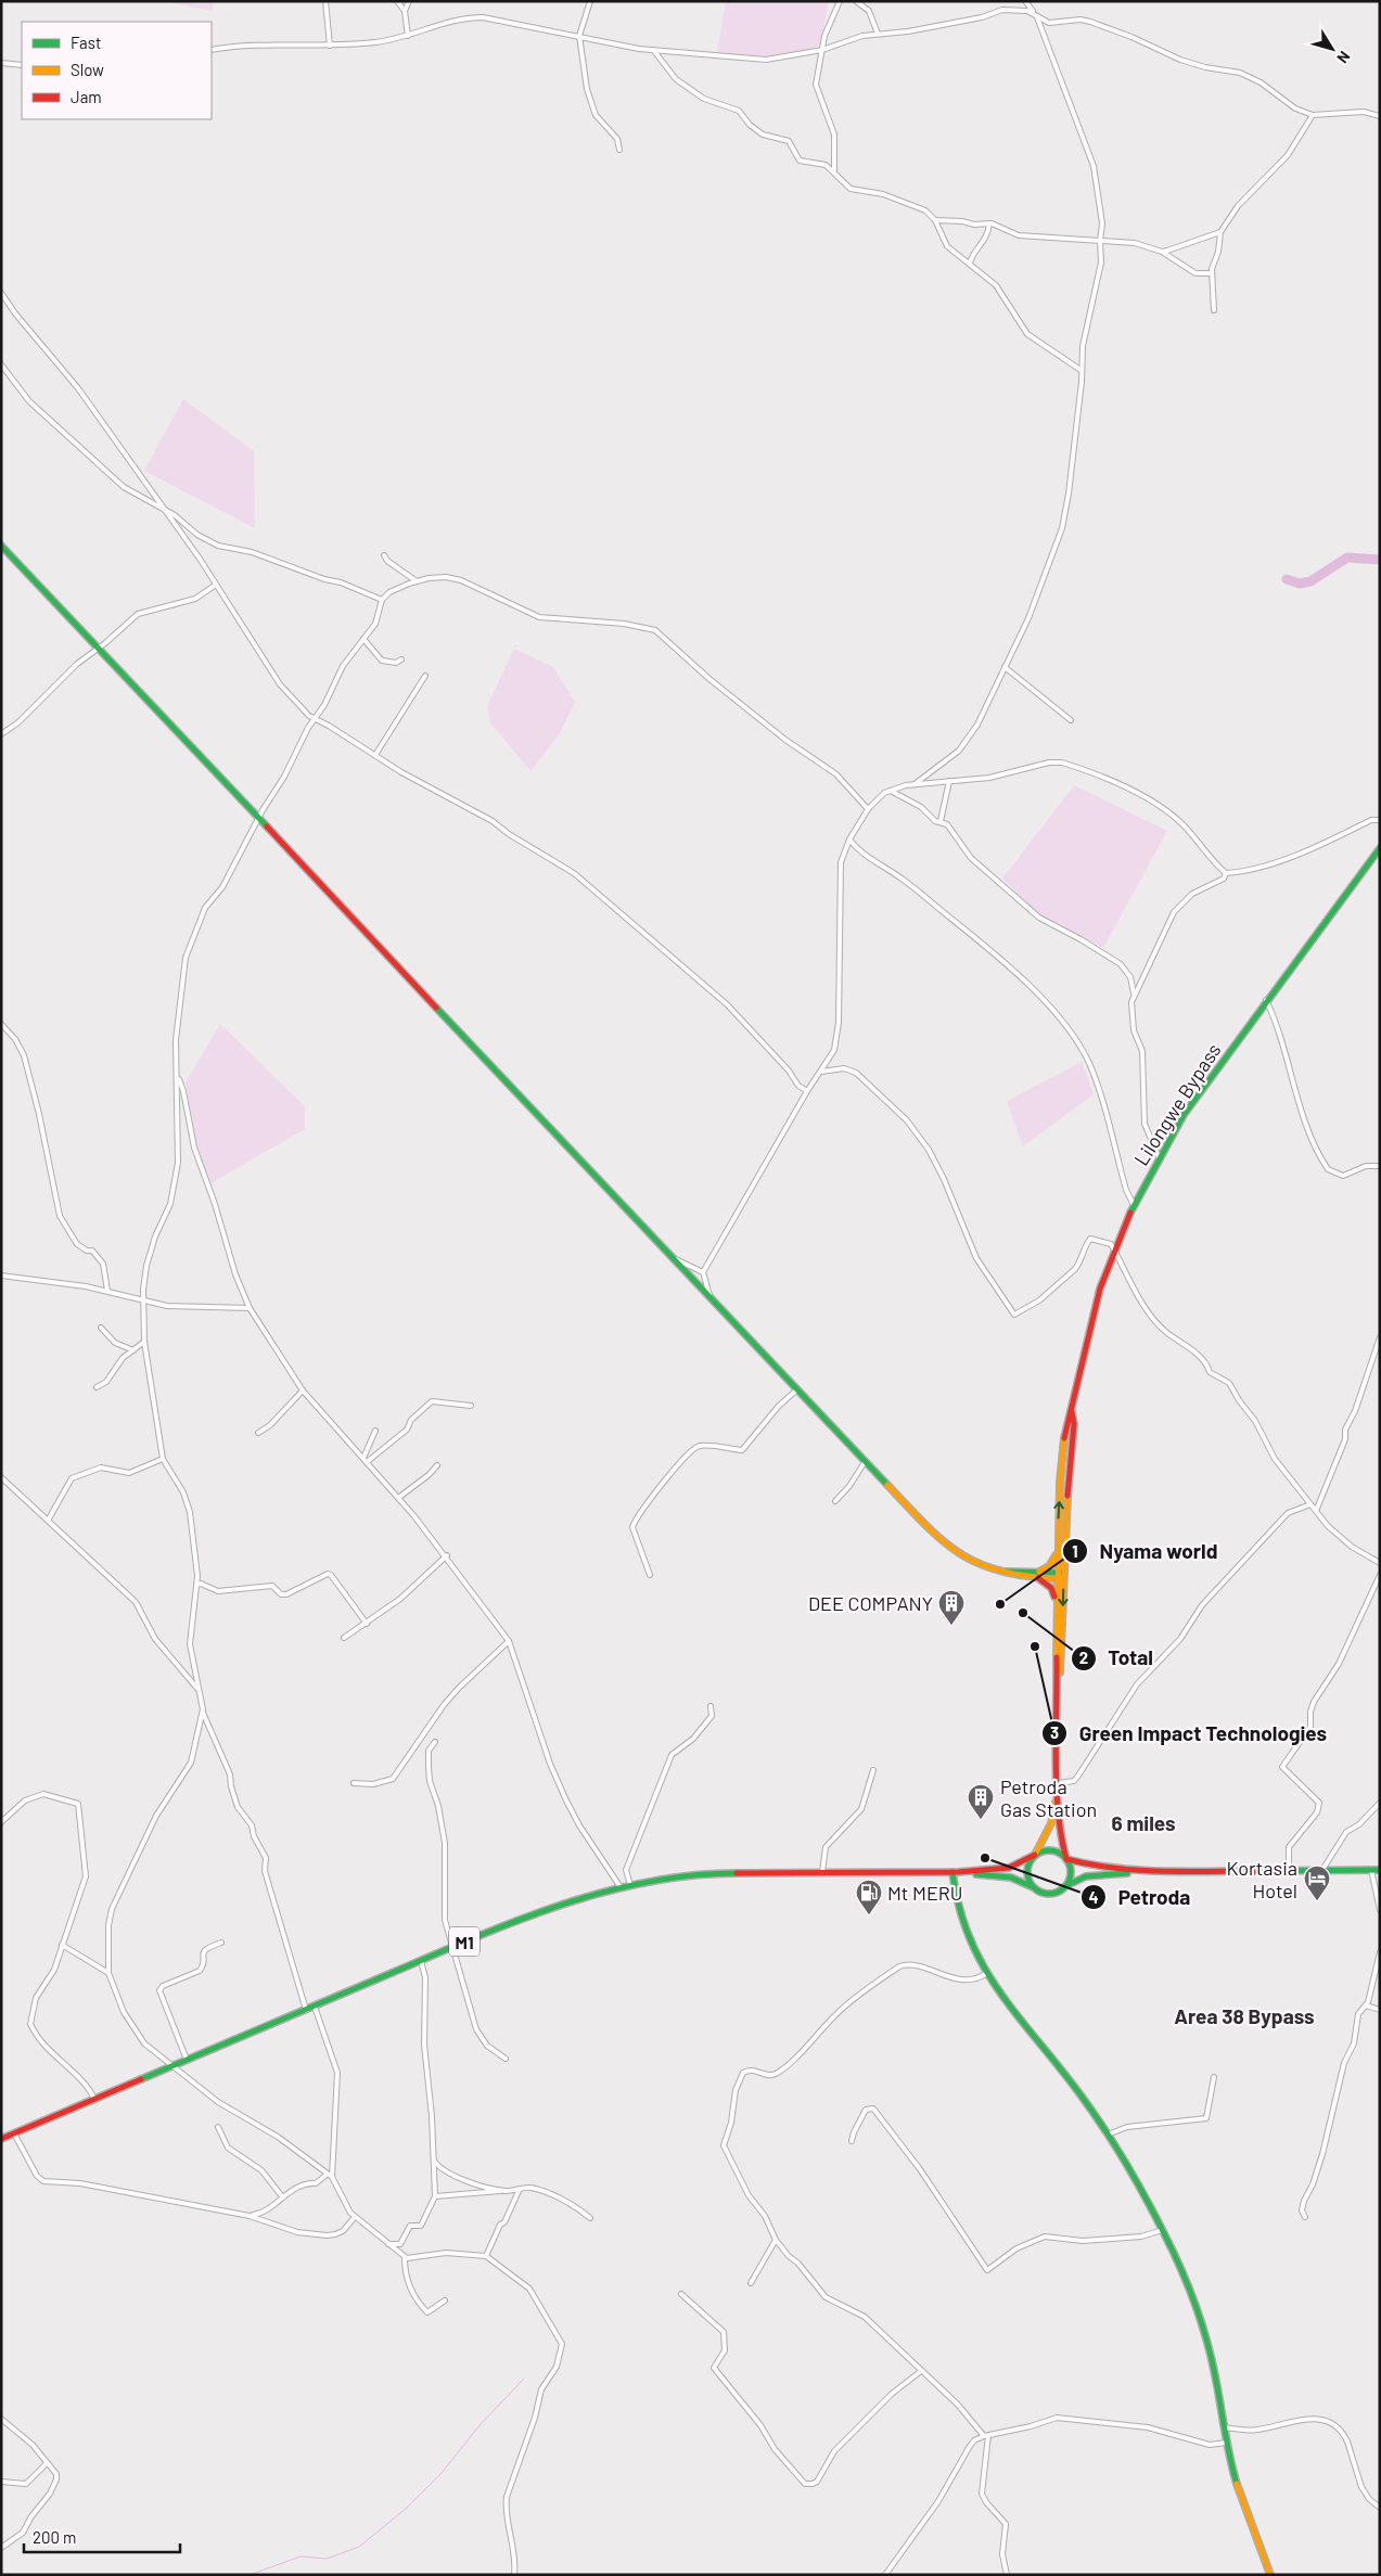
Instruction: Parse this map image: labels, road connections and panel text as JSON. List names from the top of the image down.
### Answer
{
  "streets": {
    "main road": ["Lilongwe Bypass", "M1"]
  },
  "crossings": [
    ["Lilongwe Bypass", "M1"]
  ],
  "districts": ["6 miles", "Area 38 Bypass"],
  "places": {
    "other": [
      "Nyama world",
      "Total",
      "Green Impact Technologies",
      "Petroda"
    ],
    "building": ["DEE COMPANY", "Petroda Gas Station"],
    "hotel": ["Kortasia Hotel"],
    "fuel station": ["Mt MERU"]
  },
  "legend": ["Fast", "Slow", "Jam"],
  "scale_bar": "200 m",
  "north": "bottom right"
}
